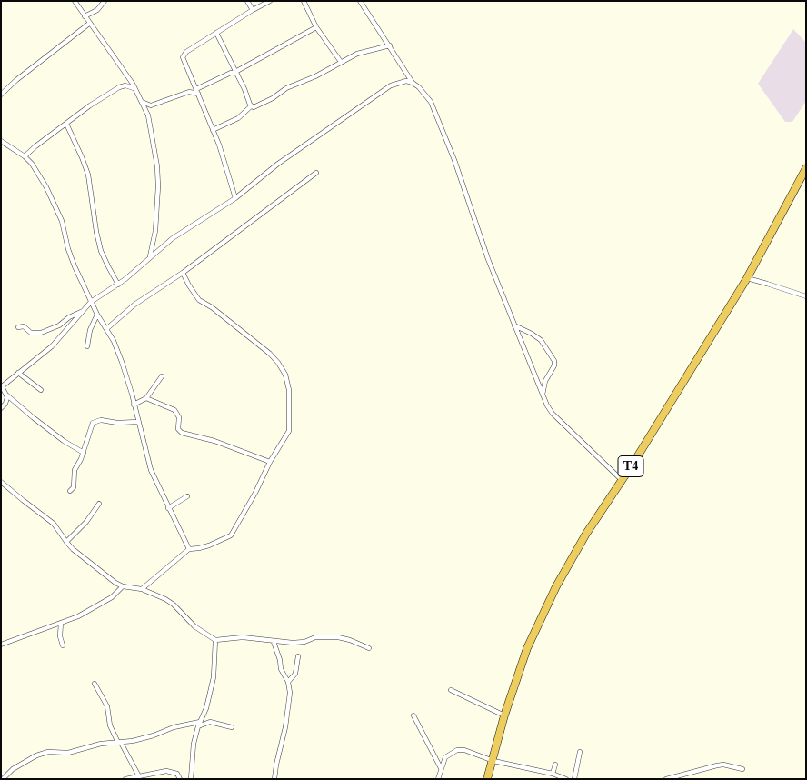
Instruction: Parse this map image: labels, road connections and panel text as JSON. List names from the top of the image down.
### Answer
{
  "streets": {
    "highway": ["T4"]
  }
}
